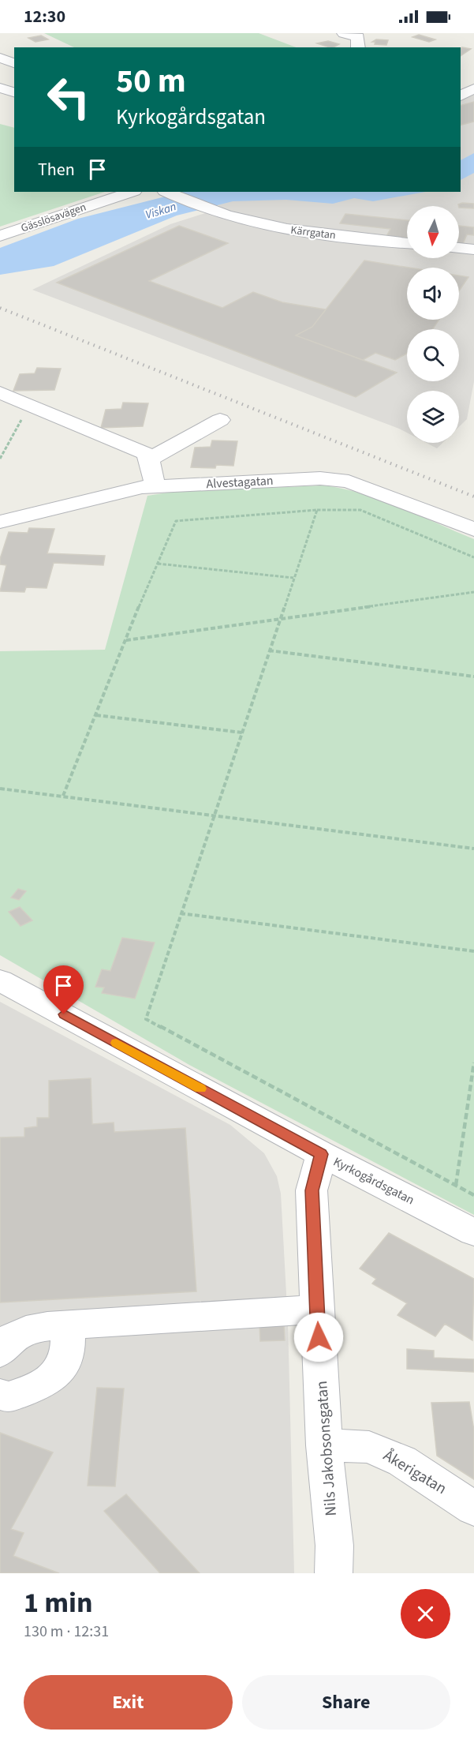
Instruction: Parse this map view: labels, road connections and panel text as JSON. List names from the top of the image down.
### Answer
{
  "streets": {
    "street": [
      "Gässlösavägen",
      "Kärrgatan",
      "Alvestagatan",
      "Kyrkogårdsgatan",
      "Nils Jakobsonsgatan",
      "Åkerigatan"
    ]
  },
  "crossings": [
    ["Kyrkogårdsgatan", "Nils Jakobsonsgatan"],
    ["Nils Jakobsonsgatan", "Åkerigatan"]
  ],
  "water": ["Viskan"],
  "north": "bottom",
  "page": {
    "status": "12:30",
    "turn": ["50 m", "Kyrkogårdsgatan"],
    "then": "Then",
    "heading": ["1 min", "130 m · 12:31"],
    "buttons": ["Exit", "Share"]
  }
}
